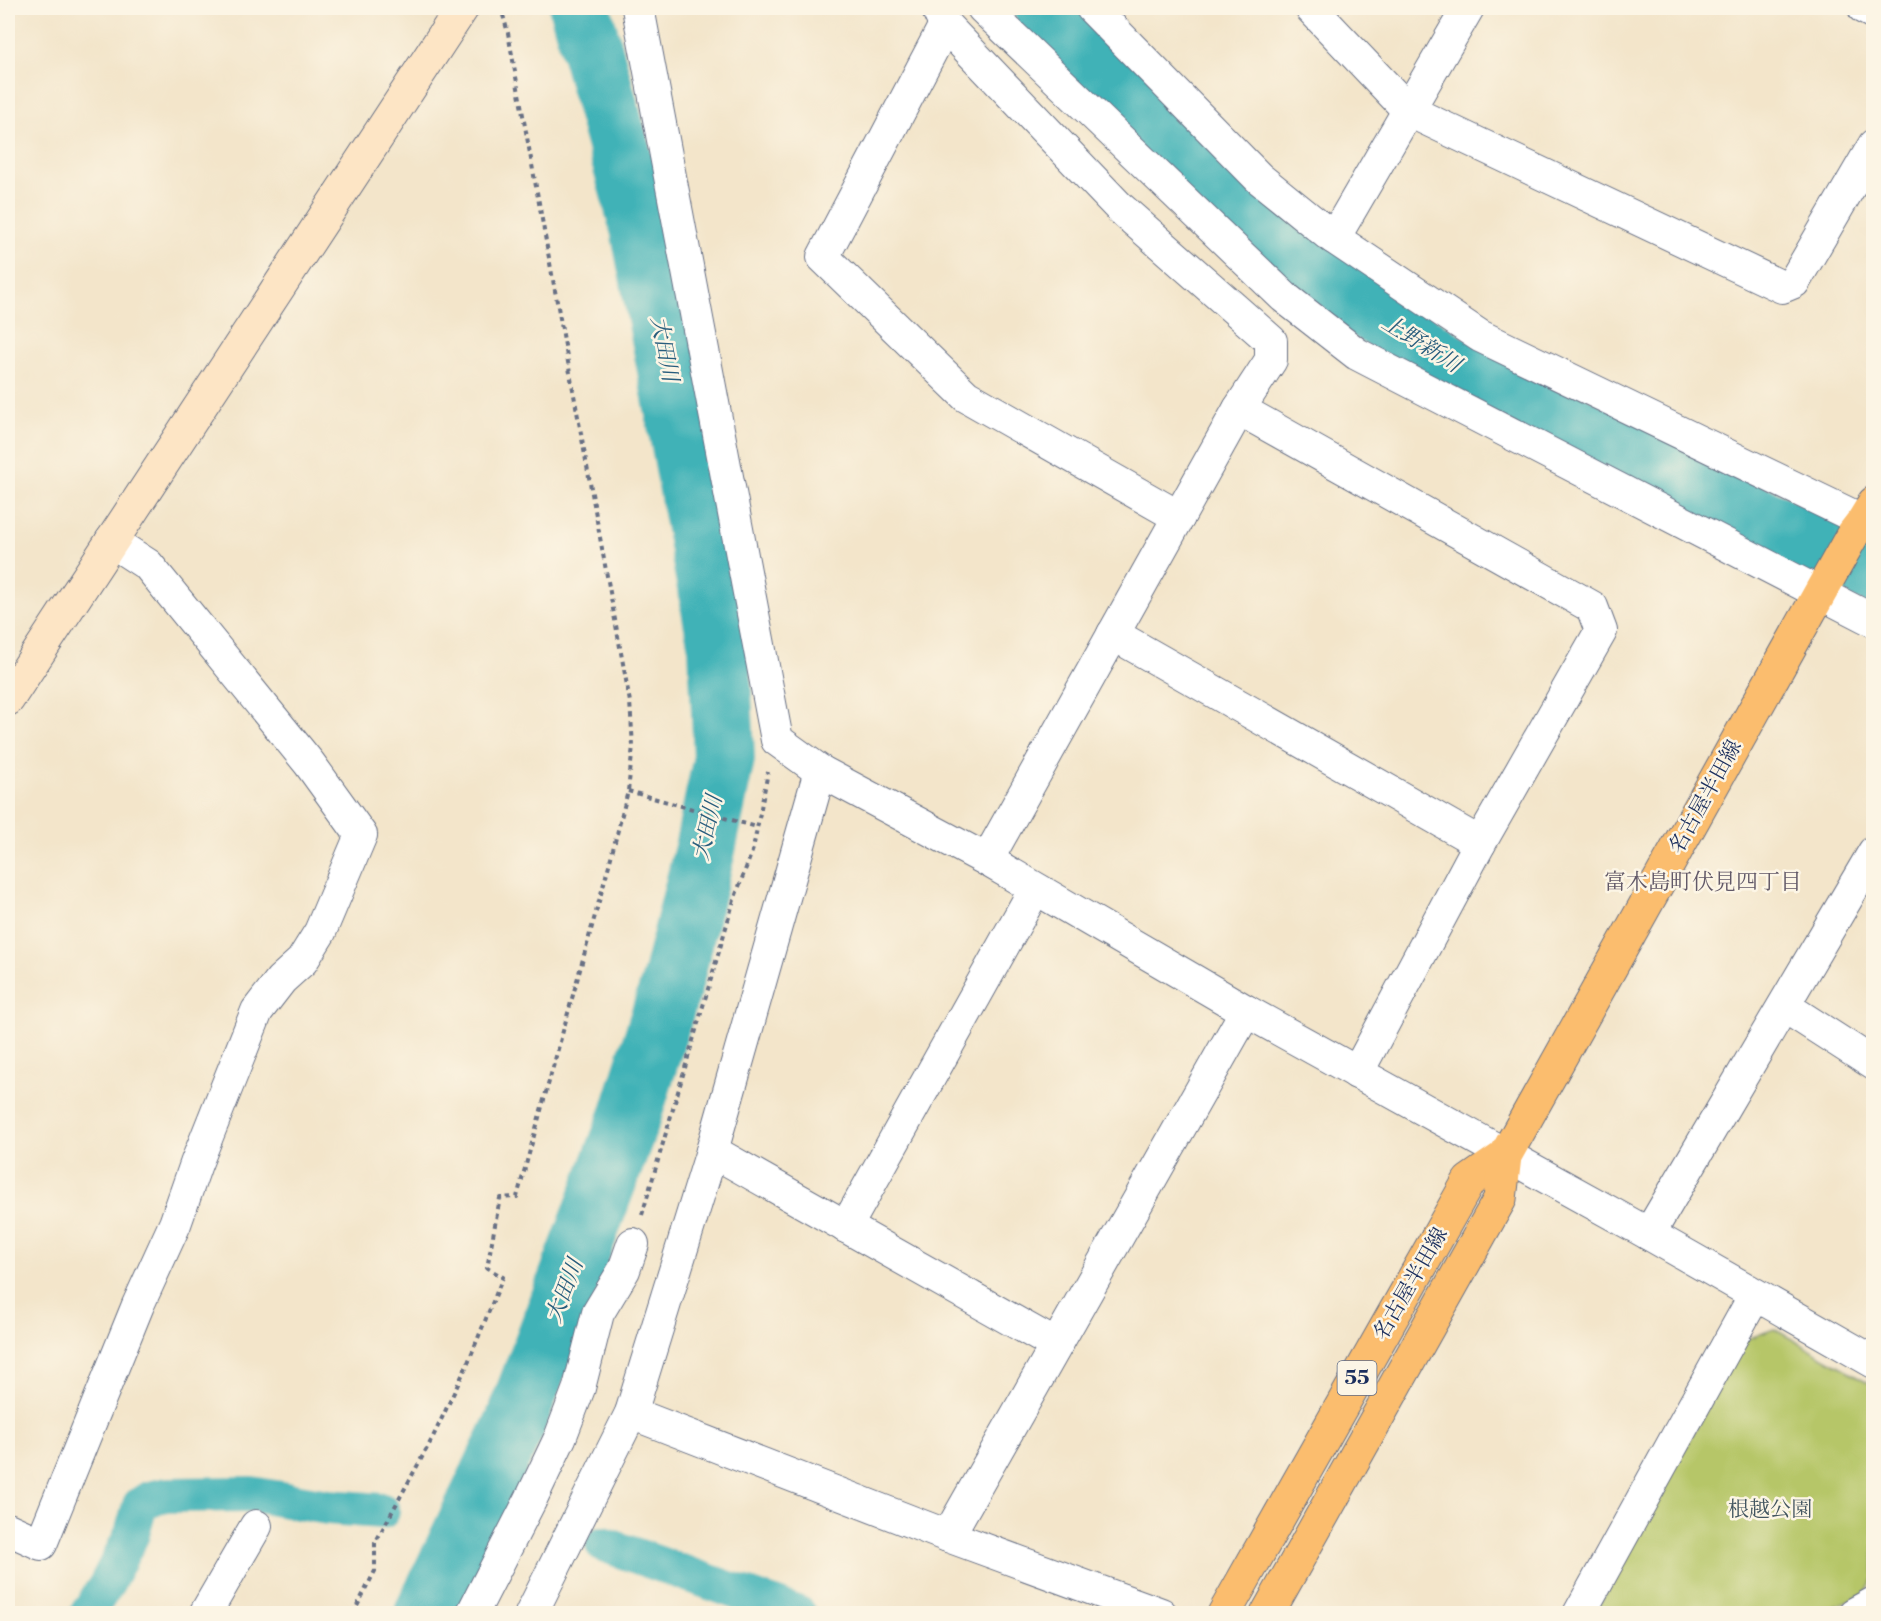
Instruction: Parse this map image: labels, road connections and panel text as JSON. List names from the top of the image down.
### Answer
{
  "streets": {
    "main road": ["名古屋半田線", "55"]
  },
  "districts": ["富木島町伏見四丁目"],
  "water": ["上野新川", "大田川"],
  "parks": ["根越公園"]
}
